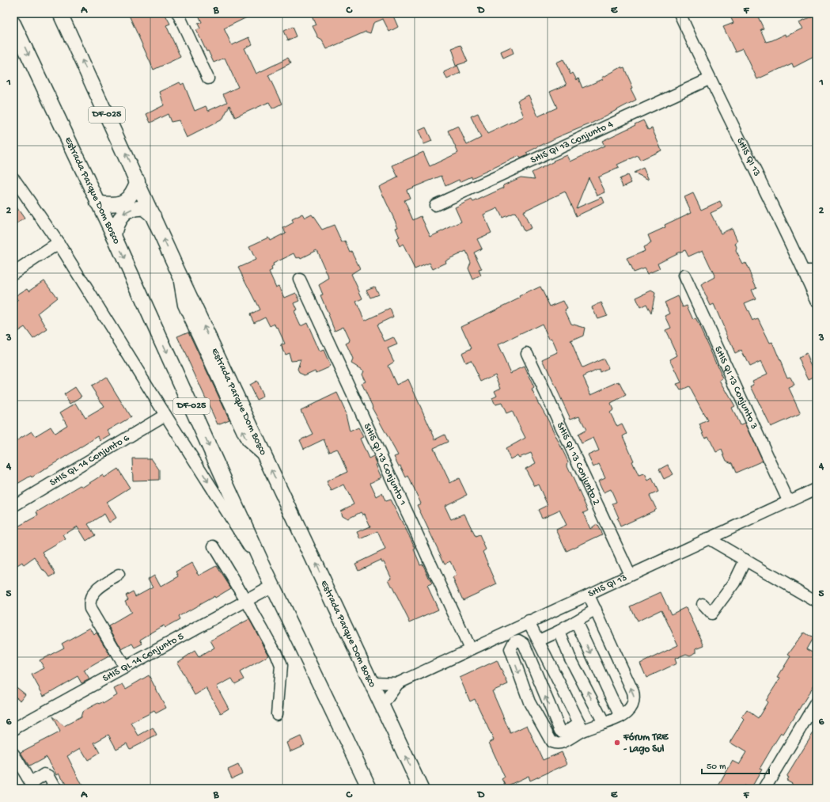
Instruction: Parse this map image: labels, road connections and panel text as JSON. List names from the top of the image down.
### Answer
{
  "streets": {
    "main road": ["DF-025", "Estrada Parque Dom Bosco"],
    "street": [
      "SHIS QI 13 Conjunto 4",
      "SHIS QI 13",
      "SHIS QI 13 Conjunto 3",
      "SHIS QL 14 Conjunto 6",
      "SHIS QI 13 Conjunto 2",
      "SHIS QI 13 Conjunto 1",
      "SHIS QL 14 Conjunto 5"
    ]
  },
  "crossings": [
    ["SHIS QI 13 Conjunto 4", "SHIS QI 13"],
    ["SHIS QI 13", "Estrada Parque Dom Bosco"],
    ["SHIS QI 13", "SHIS QI 13 Conjunto 3"],
    ["SHIS QI 13", "SHIS QI 13 Conjunto 2"],
    ["SHIS QI 13", "SHIS QI 13 Conjunto 1"],
    ["Estrada Parque Dom Bosco", "SHIS QL 14 Conjunto 5"]
  ],
  "places": ["Fórum TRE - Lago Sul"],
  "scale_bar": "50 m",
  "grid": {
    "columns": [
      "A",
      "B",
      "C",
      "D",
      "E",
      "F"
    ],
    "rows": [
      "1",
      "2",
      "3",
      "4",
      "5",
      "6"
    ]
  }
}
